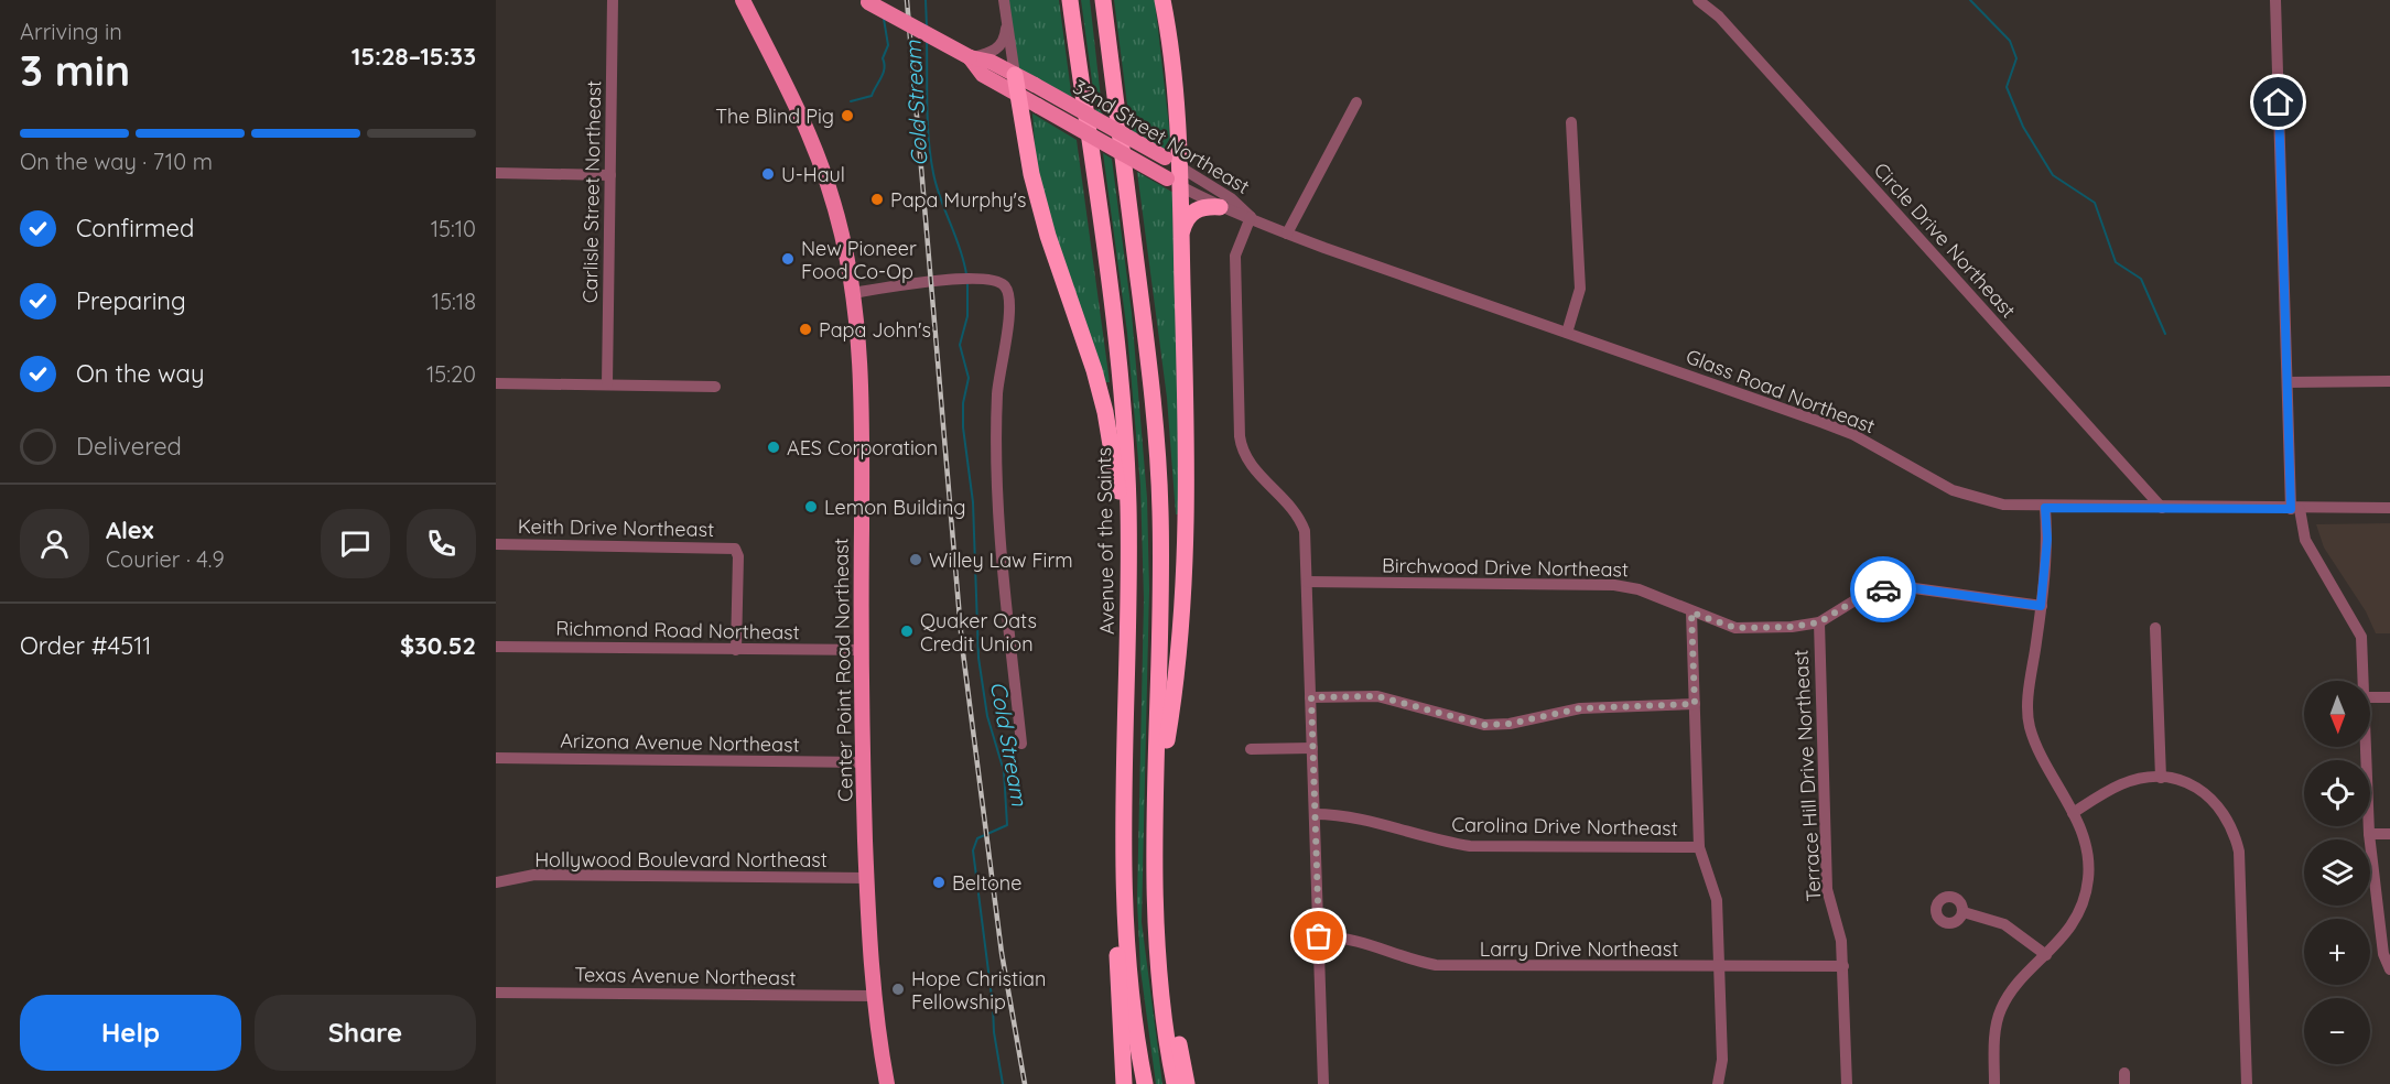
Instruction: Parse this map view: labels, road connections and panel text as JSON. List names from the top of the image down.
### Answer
{
  "streets": {
    "highway": ["Avenue of the Saints"],
    "main road": ["32nd Street Northeast", "Center Point Road Northeast"],
    "street": [
      "Carlisle Street Northeast",
      "Circle Drive Northeast",
      "Glass Road Northeast",
      "Keith Drive Northeast",
      "Birchwood Drive Northeast",
      "Richmond Road Northeast",
      "Arizona Avenue Northeast",
      "Terrace Hill Drive Northeast",
      "Carolina Drive Northeast",
      "Hollywood Boulevard Northeast",
      "Larry Drive Northeast",
      "Texas Avenue Northeast"
    ]
  },
  "crossings": [
    ["32nd Street Northeast", "Glass Road Northeast"],
    ["Circle Drive Northeast", "Glass Road Northeast"],
    ["Keith Drive Northeast", "Richmond Road Northeast"],
    ["Birchwood Drive Northeast", "Terrace Hill Drive Northeast"],
    ["Richmond Road Northeast", "Center Point Road Northeast"],
    ["Center Point Road Northeast", "Arizona Avenue Northeast"],
    ["Center Point Road Northeast", "Hollywood Boulevard Northeast"],
    ["Center Point Road Northeast", "Texas Avenue Northeast"],
    ["Terrace Hill Drive Northeast", "Larry Drive Northeast"]
  ],
  "water": ["Cold Stream"],
  "places": [
    "The Blind Pig",
    "U-Haul",
    "Papa Murphy's",
    "New Pioneer Food Co-Op",
    "Papa John's",
    "AES Corporation",
    "Lemon Building",
    "Willey Law Firm",
    "Quaker Oats Credit Union",
    "Beltone",
    "Hope Christian Fellowship"
  ],
  "north": "bottom",
  "page": {
    "heading": ["3 min", "Arriving in", "15:28–15:33"],
    "panel": [
      "Alex",
      "Courier · 4.9",
      "Order #4511",
      "$30.52"
    ],
    "bar": "On the way · 710 m",
    "list": [
      ["Confirmed", "15:10"],
      ["Preparing", "15:18"],
      ["On the way", "15:20"],
      "Delivered"
    ],
    "map_buttons": ["+", "−"],
    "buttons": ["Help", "Share"]
  }
}
